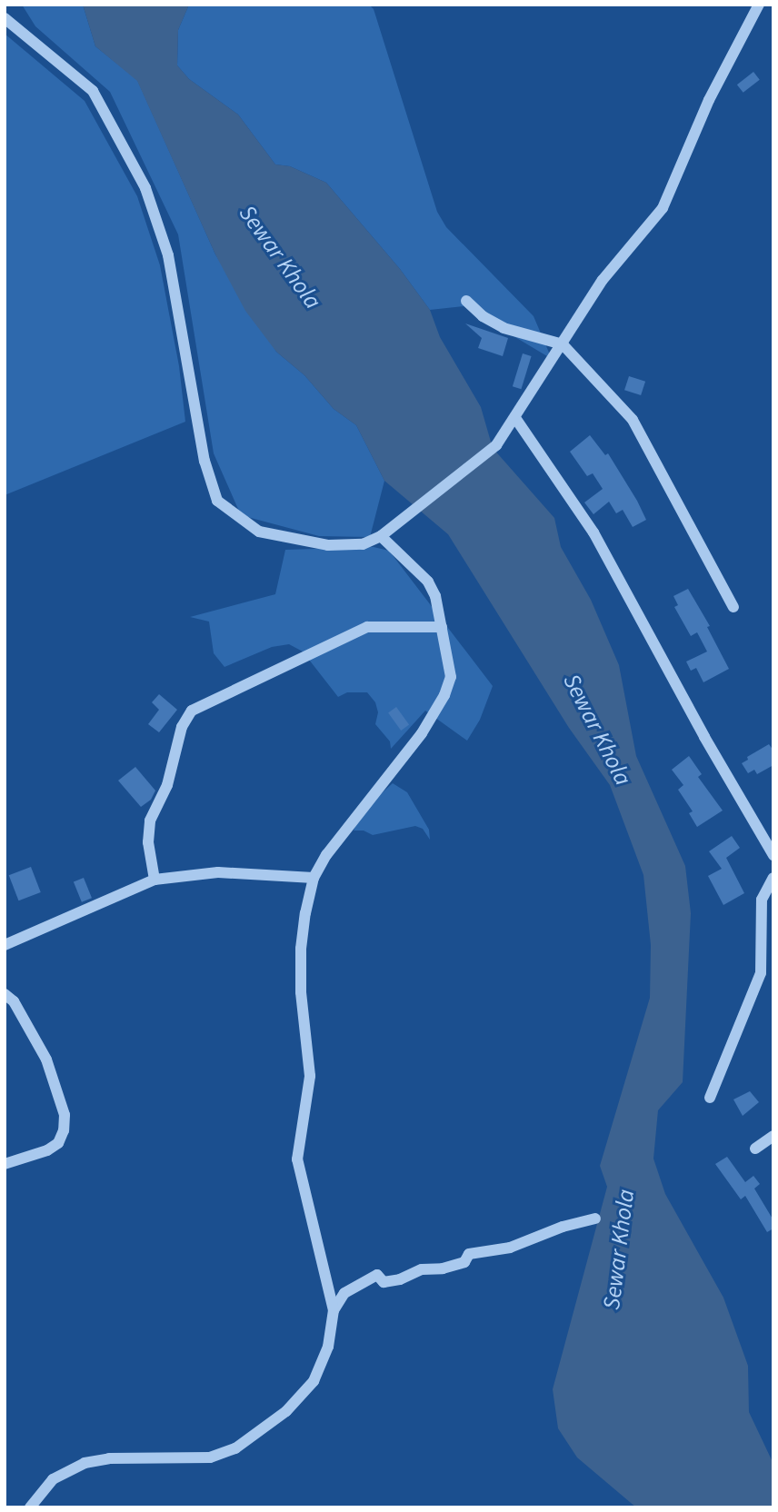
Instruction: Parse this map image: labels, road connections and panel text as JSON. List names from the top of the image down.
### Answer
{
  "water": ["Sewar Khola"]
}
